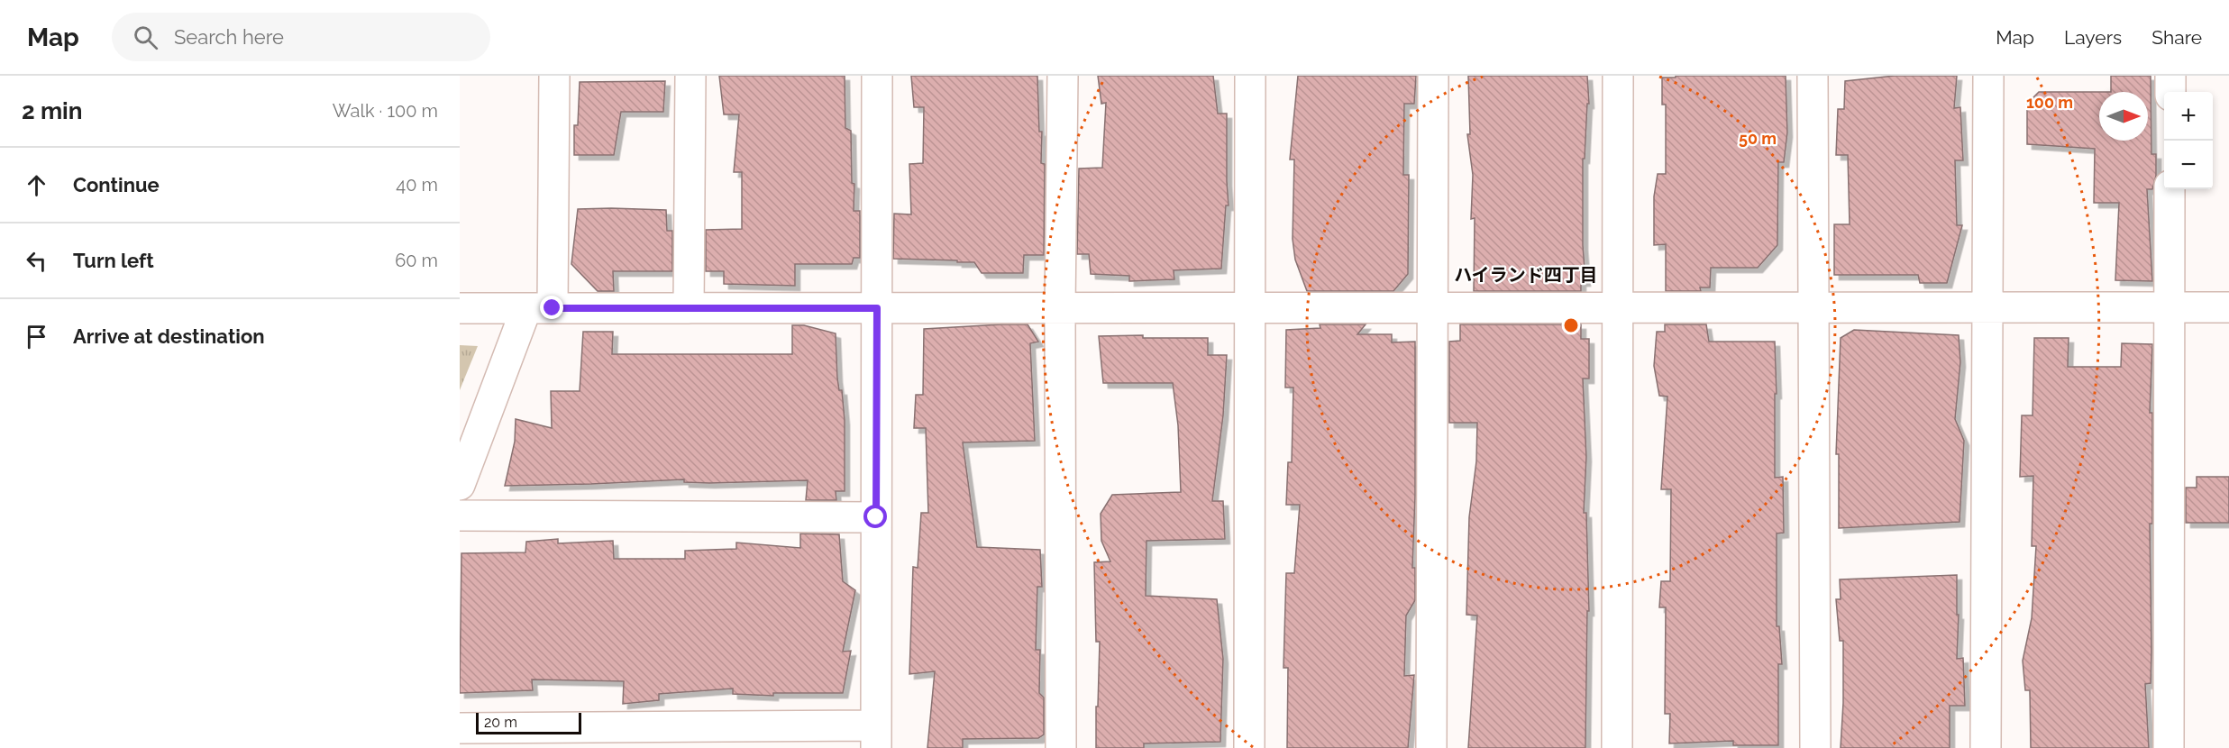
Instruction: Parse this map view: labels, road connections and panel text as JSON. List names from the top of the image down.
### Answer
{
  "districts": ["ハイランド四丁目"],
  "scale_bar": "20 m",
  "north": "right",
  "page": {
    "header": "Map",
    "search": "Search here",
    "nav": ["Map", "Layers", "Share"],
    "heading": ["2 min", "Walk · 100 m"],
    "map_buttons": ["+", "−"],
    "list": [
      ["Continue", "40 m"],
      ["Turn left", "60 m"],
      "Arrive at destination"
    ],
    "scale": "20 m"
  },
  "rings": ["100 m", "50 m"]
}
